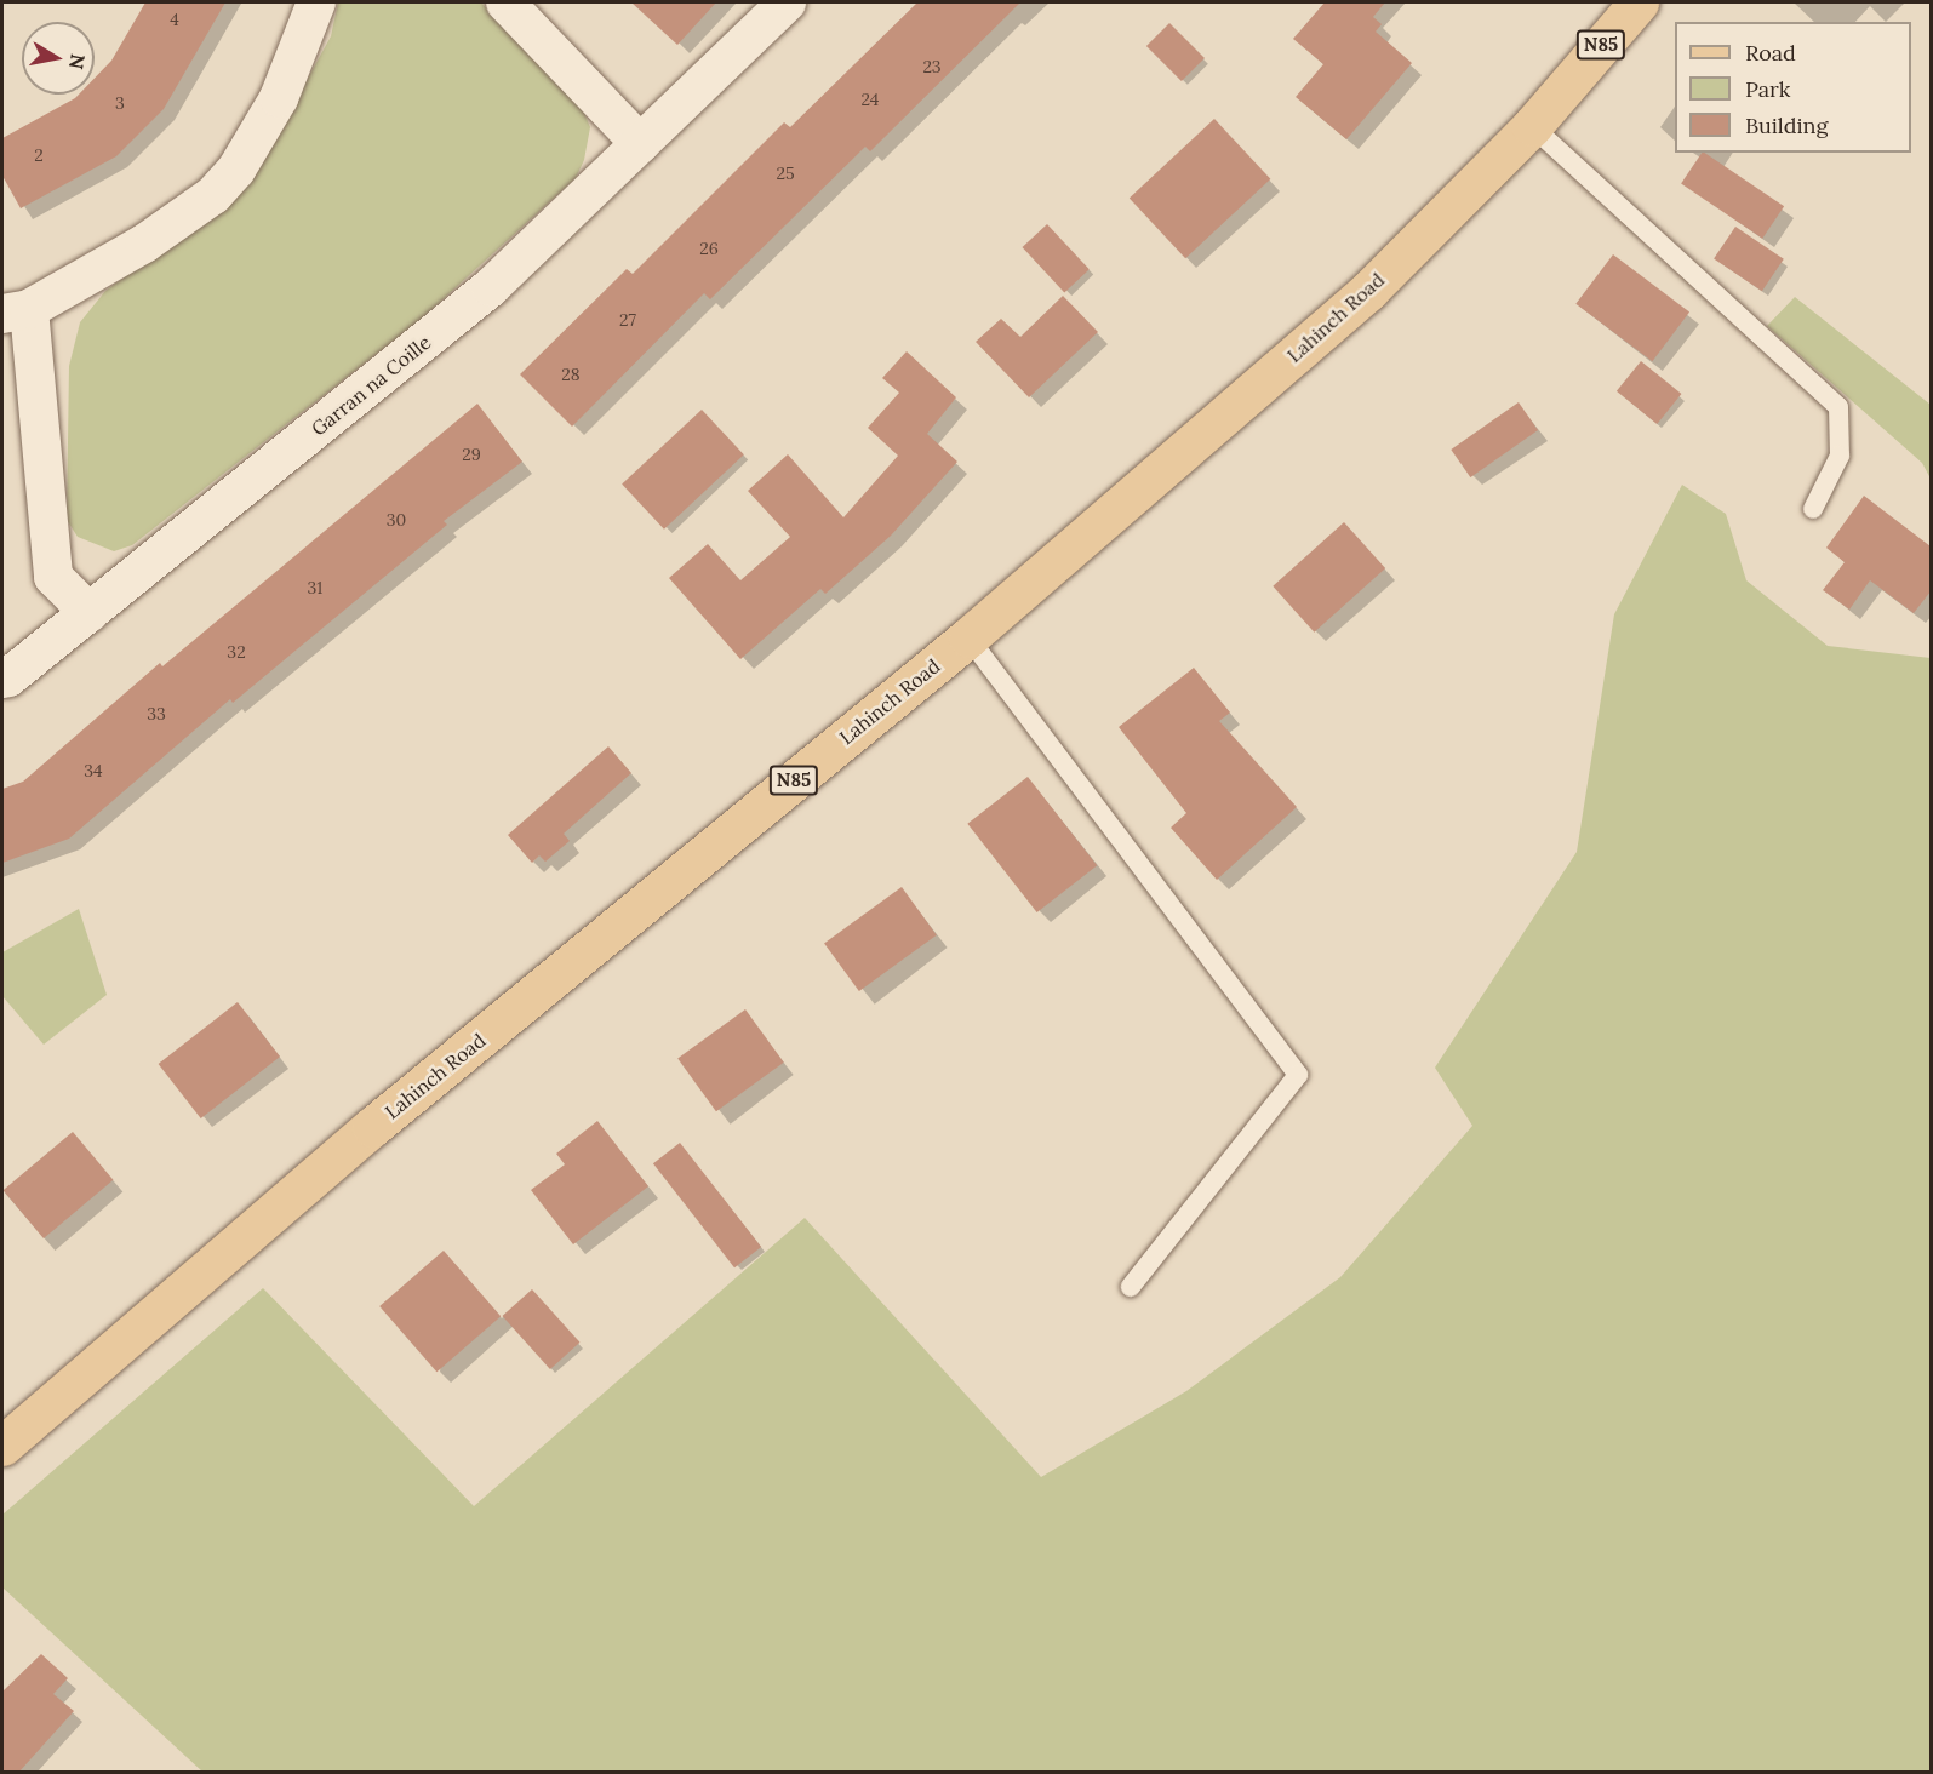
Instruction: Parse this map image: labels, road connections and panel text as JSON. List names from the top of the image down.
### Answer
{
  "streets": {
    "main road": ["N85", "Lahinch Road"],
    "street": ["Garran na Coille"]
  },
  "house_numbers": [
    "4",
    "23",
    "24",
    "3",
    "2",
    "25",
    "26",
    "27",
    "28",
    "29",
    "30",
    "31",
    "32",
    "33",
    "34"
  ],
  "legend": ["Road", "Park", "Building"],
  "north": "right"
}
